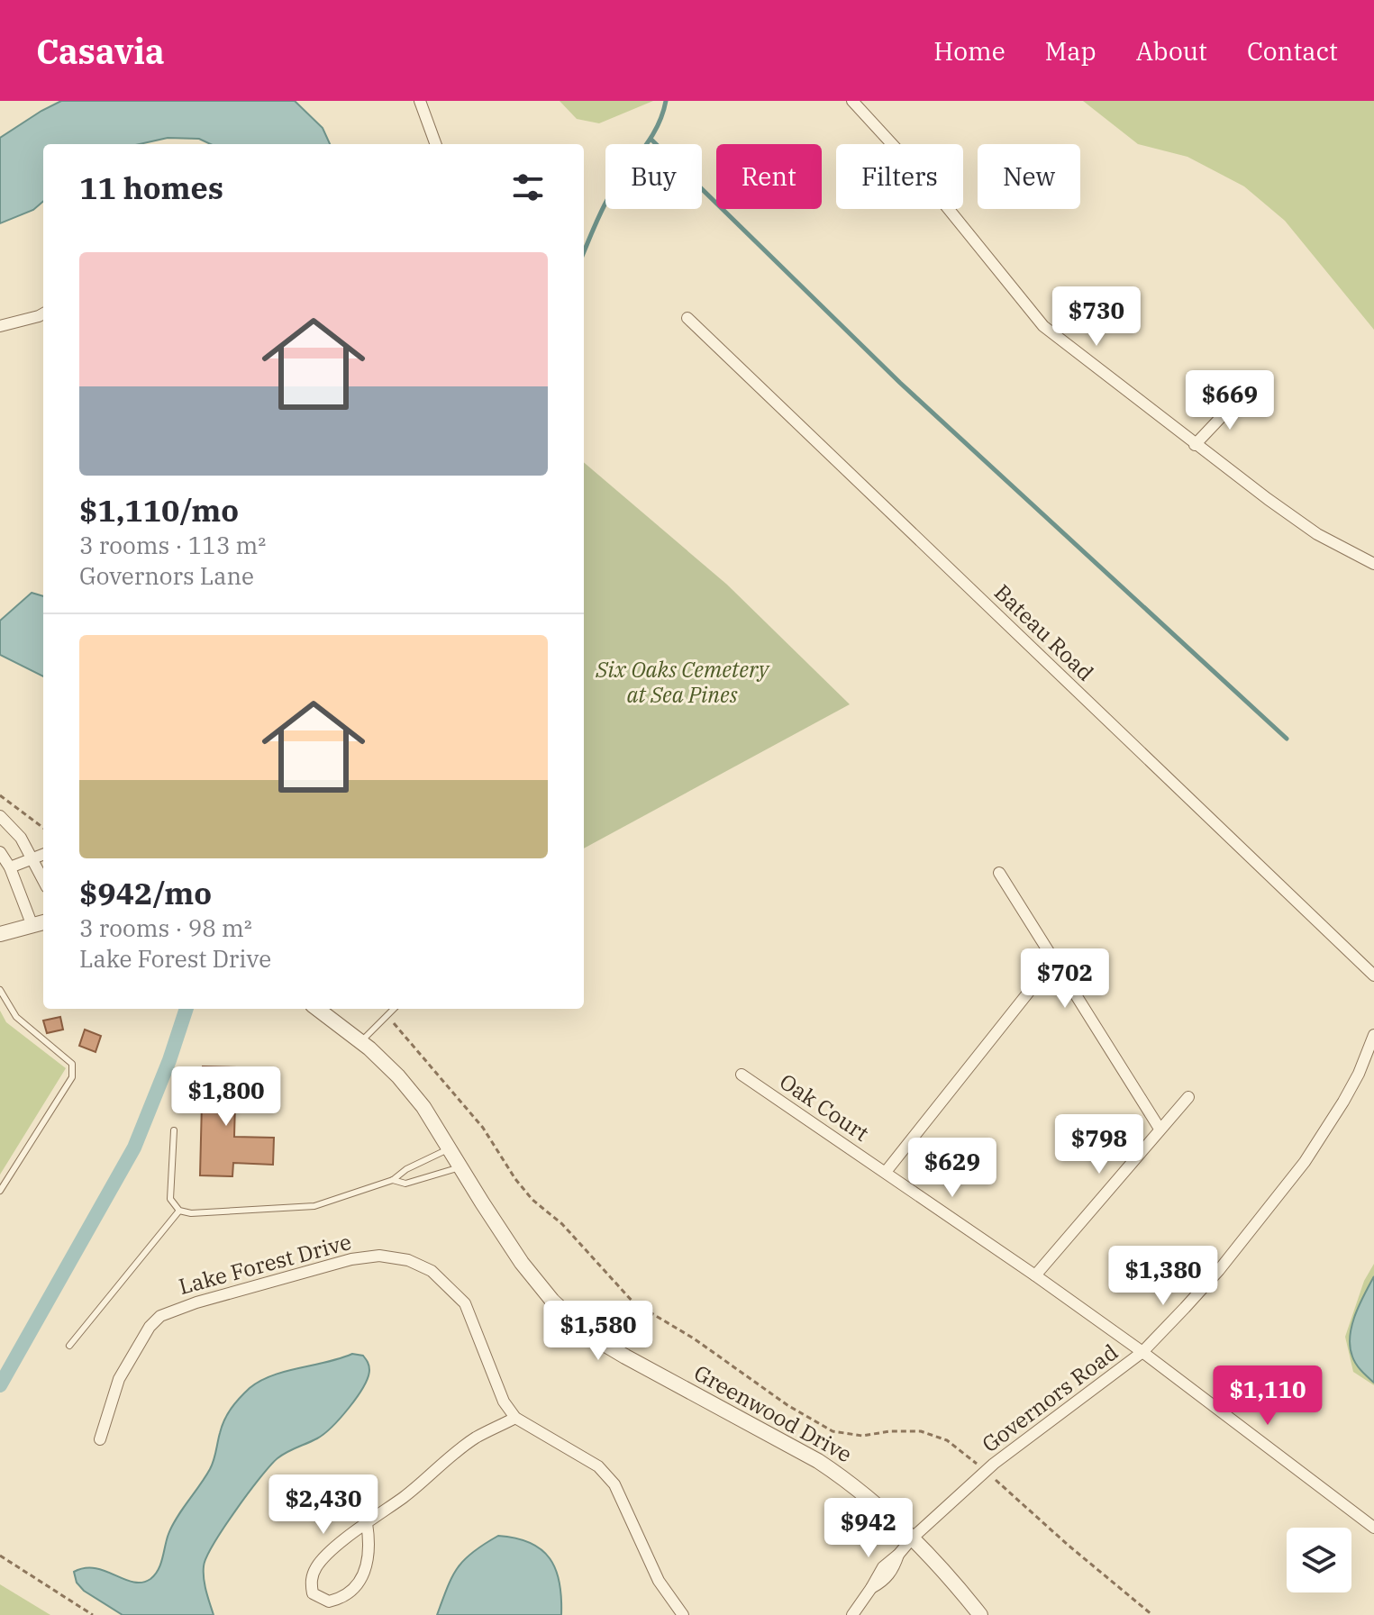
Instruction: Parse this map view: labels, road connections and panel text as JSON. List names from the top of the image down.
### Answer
{
  "streets": {
    "street": [
      "Bateau Road",
      "Oak Court",
      "Lake Forest Drive",
      "Governors Road",
      "Greenwood Drive"
    ]
  },
  "crossings": [
    ["Oak Court", "Governors Road"],
    ["Governors Road", "Greenwood Drive"]
  ],
  "parks": ["Six Oaks Cemetery at Sea Pines"],
  "page": {
    "header": "Casavia",
    "nav": [
      "Home",
      "Map",
      "About",
      "Contact"
    ],
    "chip": [
      "Buy",
      "Rent",
      "Filters",
      "New"
    ],
    "heading": "11 homes",
    "list": [
      {
        "name": "$1,110/mo",
        "note": "3 rooms · 113 m² · Governors Lane"
      },
      {
        "name": "$942/mo",
        "note": "3 rooms · 98 m² · Lake Forest Drive"
      }
    ],
    "price": [
      "$730",
      "$669",
      "$702",
      "$1,800",
      "$798",
      "$629",
      "$1,380",
      "$1,580",
      "$1,110",
      "$2,430",
      "$942"
    ]
  }
}
